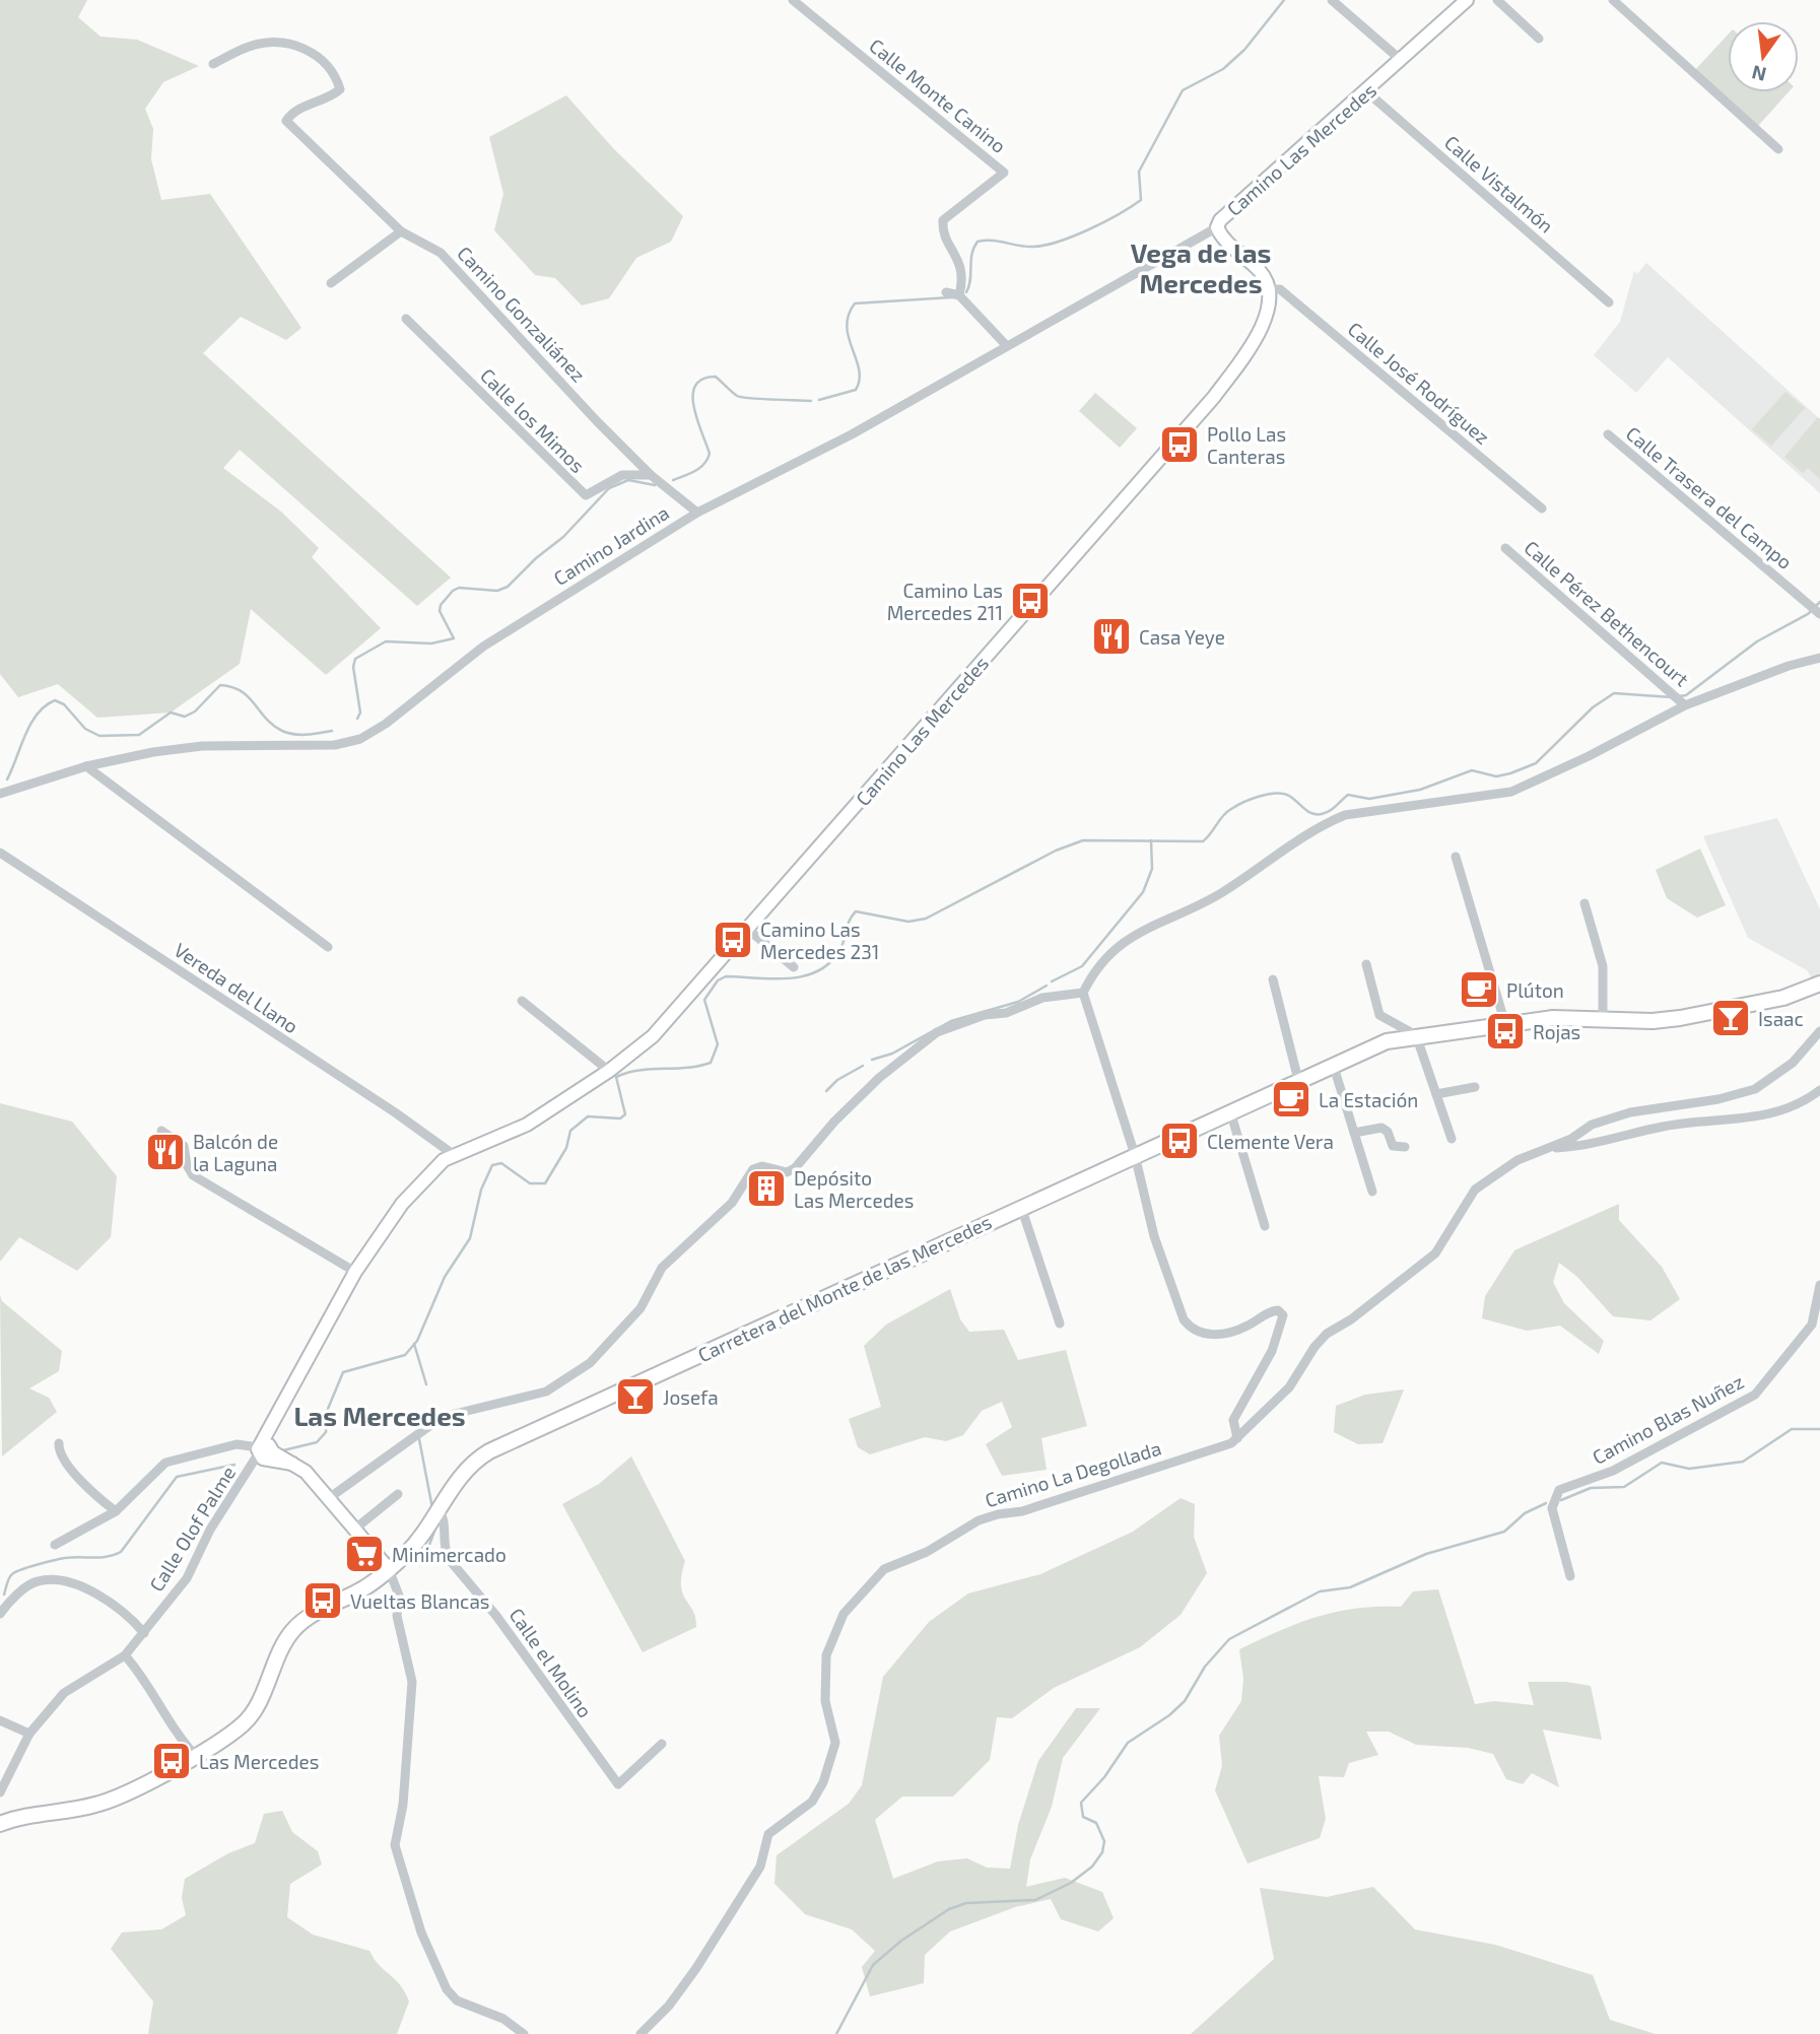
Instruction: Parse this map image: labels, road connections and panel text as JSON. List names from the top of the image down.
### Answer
{
  "streets": {
    "main road": ["Camino Las Mercedes", "Carretera del Monte de las Mercedes"],
    "street": [
      "Calle Monte Canino",
      "Calle Vistalmón",
      "Camino Gonzaliánez",
      "Calle José Rodríguez",
      "Calle los Mimos",
      "Calle Trasera del Campo",
      "Camino Jardina",
      "Calle Pérez Bethencourt",
      "Vereda del Llano",
      "Camino Blas Nuñez",
      "Camino La Degollada",
      "Calle Olof Palme",
      "Calle el Molino"
    ]
  },
  "crossings": [
    ["Camino Las Mercedes", "Calle Vistalmón"],
    ["Camino Las Mercedes", "Calle José Rodríguez"],
    ["Camino Las Mercedes", "Camino Jardina"],
    ["Camino Las Mercedes", "Vereda del Llano"],
    ["Camino Las Mercedes", "Calle Olof Palme"],
    ["Camino Gonzaliánez", "Calle los Mimos"],
    ["Camino Gonzaliánez", "Camino Jardina"],
    ["Carretera del Monte de las Mercedes", "Calle el Molino"]
  ],
  "districts": ["Vega de las Mercedes", "Las Mercedes"],
  "places": {
    "bus stop": [
      "Pollo Las Canteras",
      "Camino Las Mercedes 211",
      "Camino Las Mercedes 231",
      "Rojas",
      "Clemente Vera",
      "Vueltas Blancas",
      "Las Mercedes"
    ],
    "restaurant": ["Casa Yeye", "Balcón de la Laguna"],
    "cafe": ["Plúton", "La Estación"],
    "bar": ["Isaac", "Josefa"],
    "building": ["Depósito Las Mercedes"],
    "supermarket": ["Minimercado"]
  },
  "north": "bottom"
}
